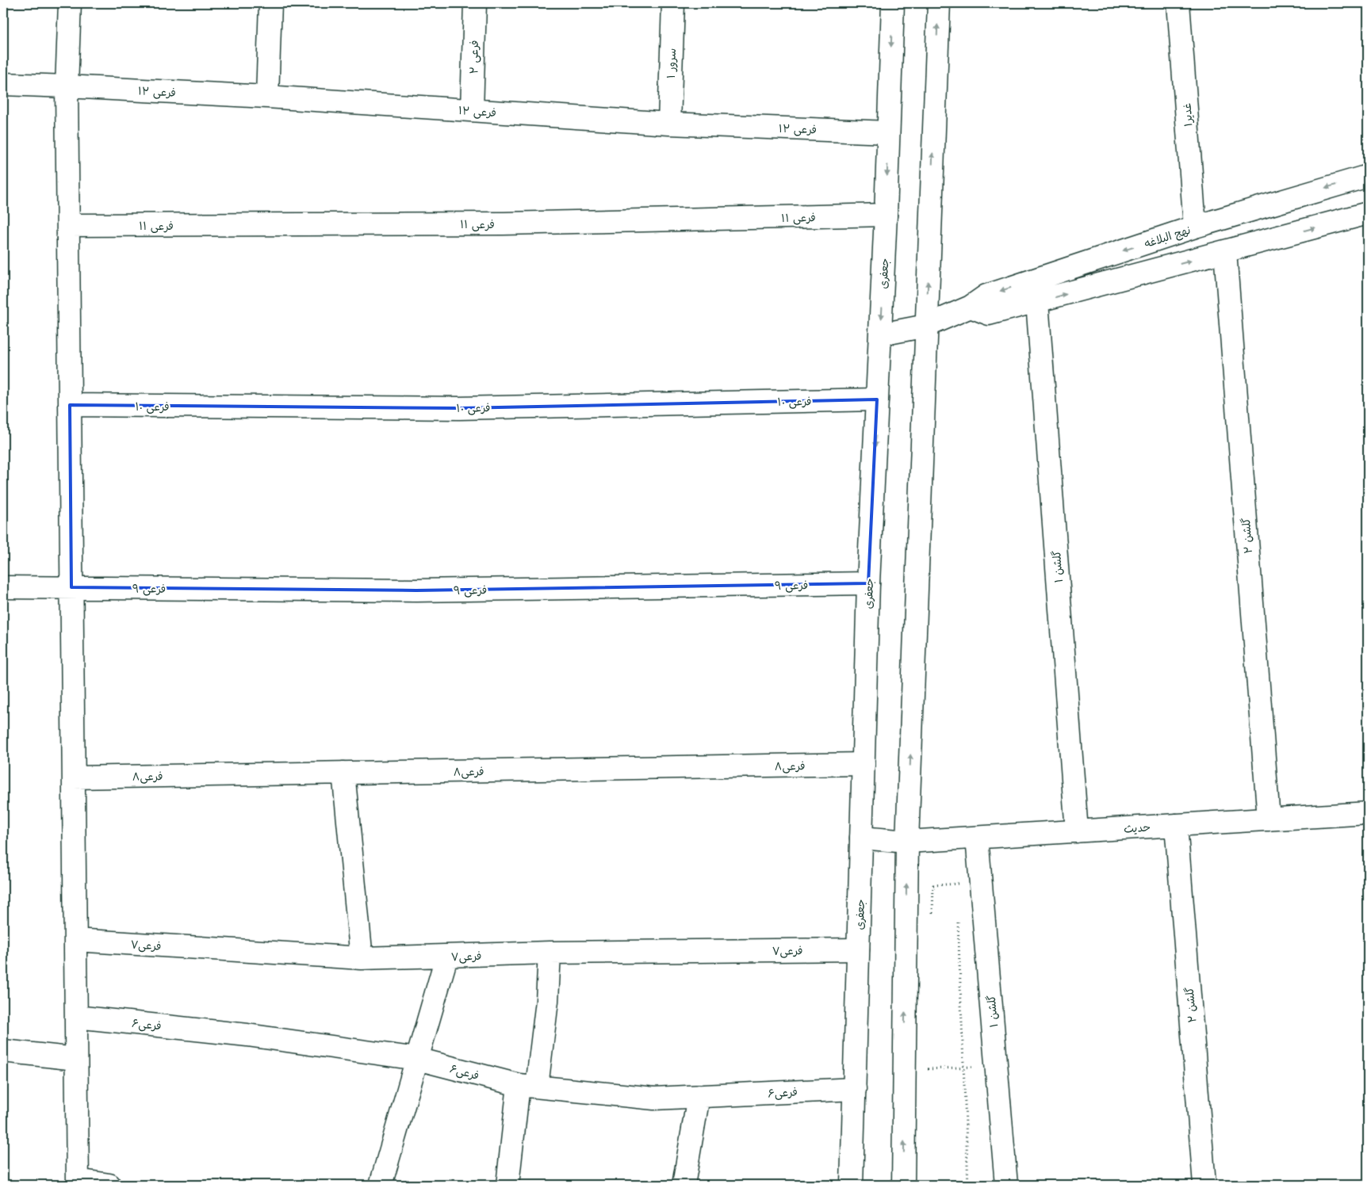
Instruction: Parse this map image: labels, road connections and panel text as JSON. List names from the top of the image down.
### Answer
{
  "streets": {
    "street": [
      "فرعی ۲",
      "سرور ۱",
      "فرعی ۱۲",
      "غدیر۱",
      "فرعی ۱۱",
      "نهج البلاغه",
      "جعفری",
      "فرعی ۱۰",
      "گلشن ۲",
      "گلشن ۱",
      "فرعی ۹",
      "فرعی۸",
      "حدیث",
      "فرعی۷",
      "فرعی۶"
    ]
  },
  "crossings": [
    ["فرعی ۲", "فرعی ۱۲"],
    ["سرور ۱", "فرعی ۱۲"],
    ["فرعی ۱۲", "جعفری"],
    ["غدیر۱", "نهج البلاغه"],
    ["فرعی ۱۱", "جعفری"],
    ["نهج البلاغه", "جعفری"],
    ["جعفری", "فرعی ۱۰"],
    ["جعفری", "فرعی ۹"],
    ["جعفری", "فرعی۸"],
    ["جعفری", "حدیث"],
    ["جعفری", "فرعی۷"],
    ["جعفری", "فرعی۶"],
    ["گلشن ۲", "حدیث"],
    ["گلشن ۱", "حدیث"]
  ]
}
